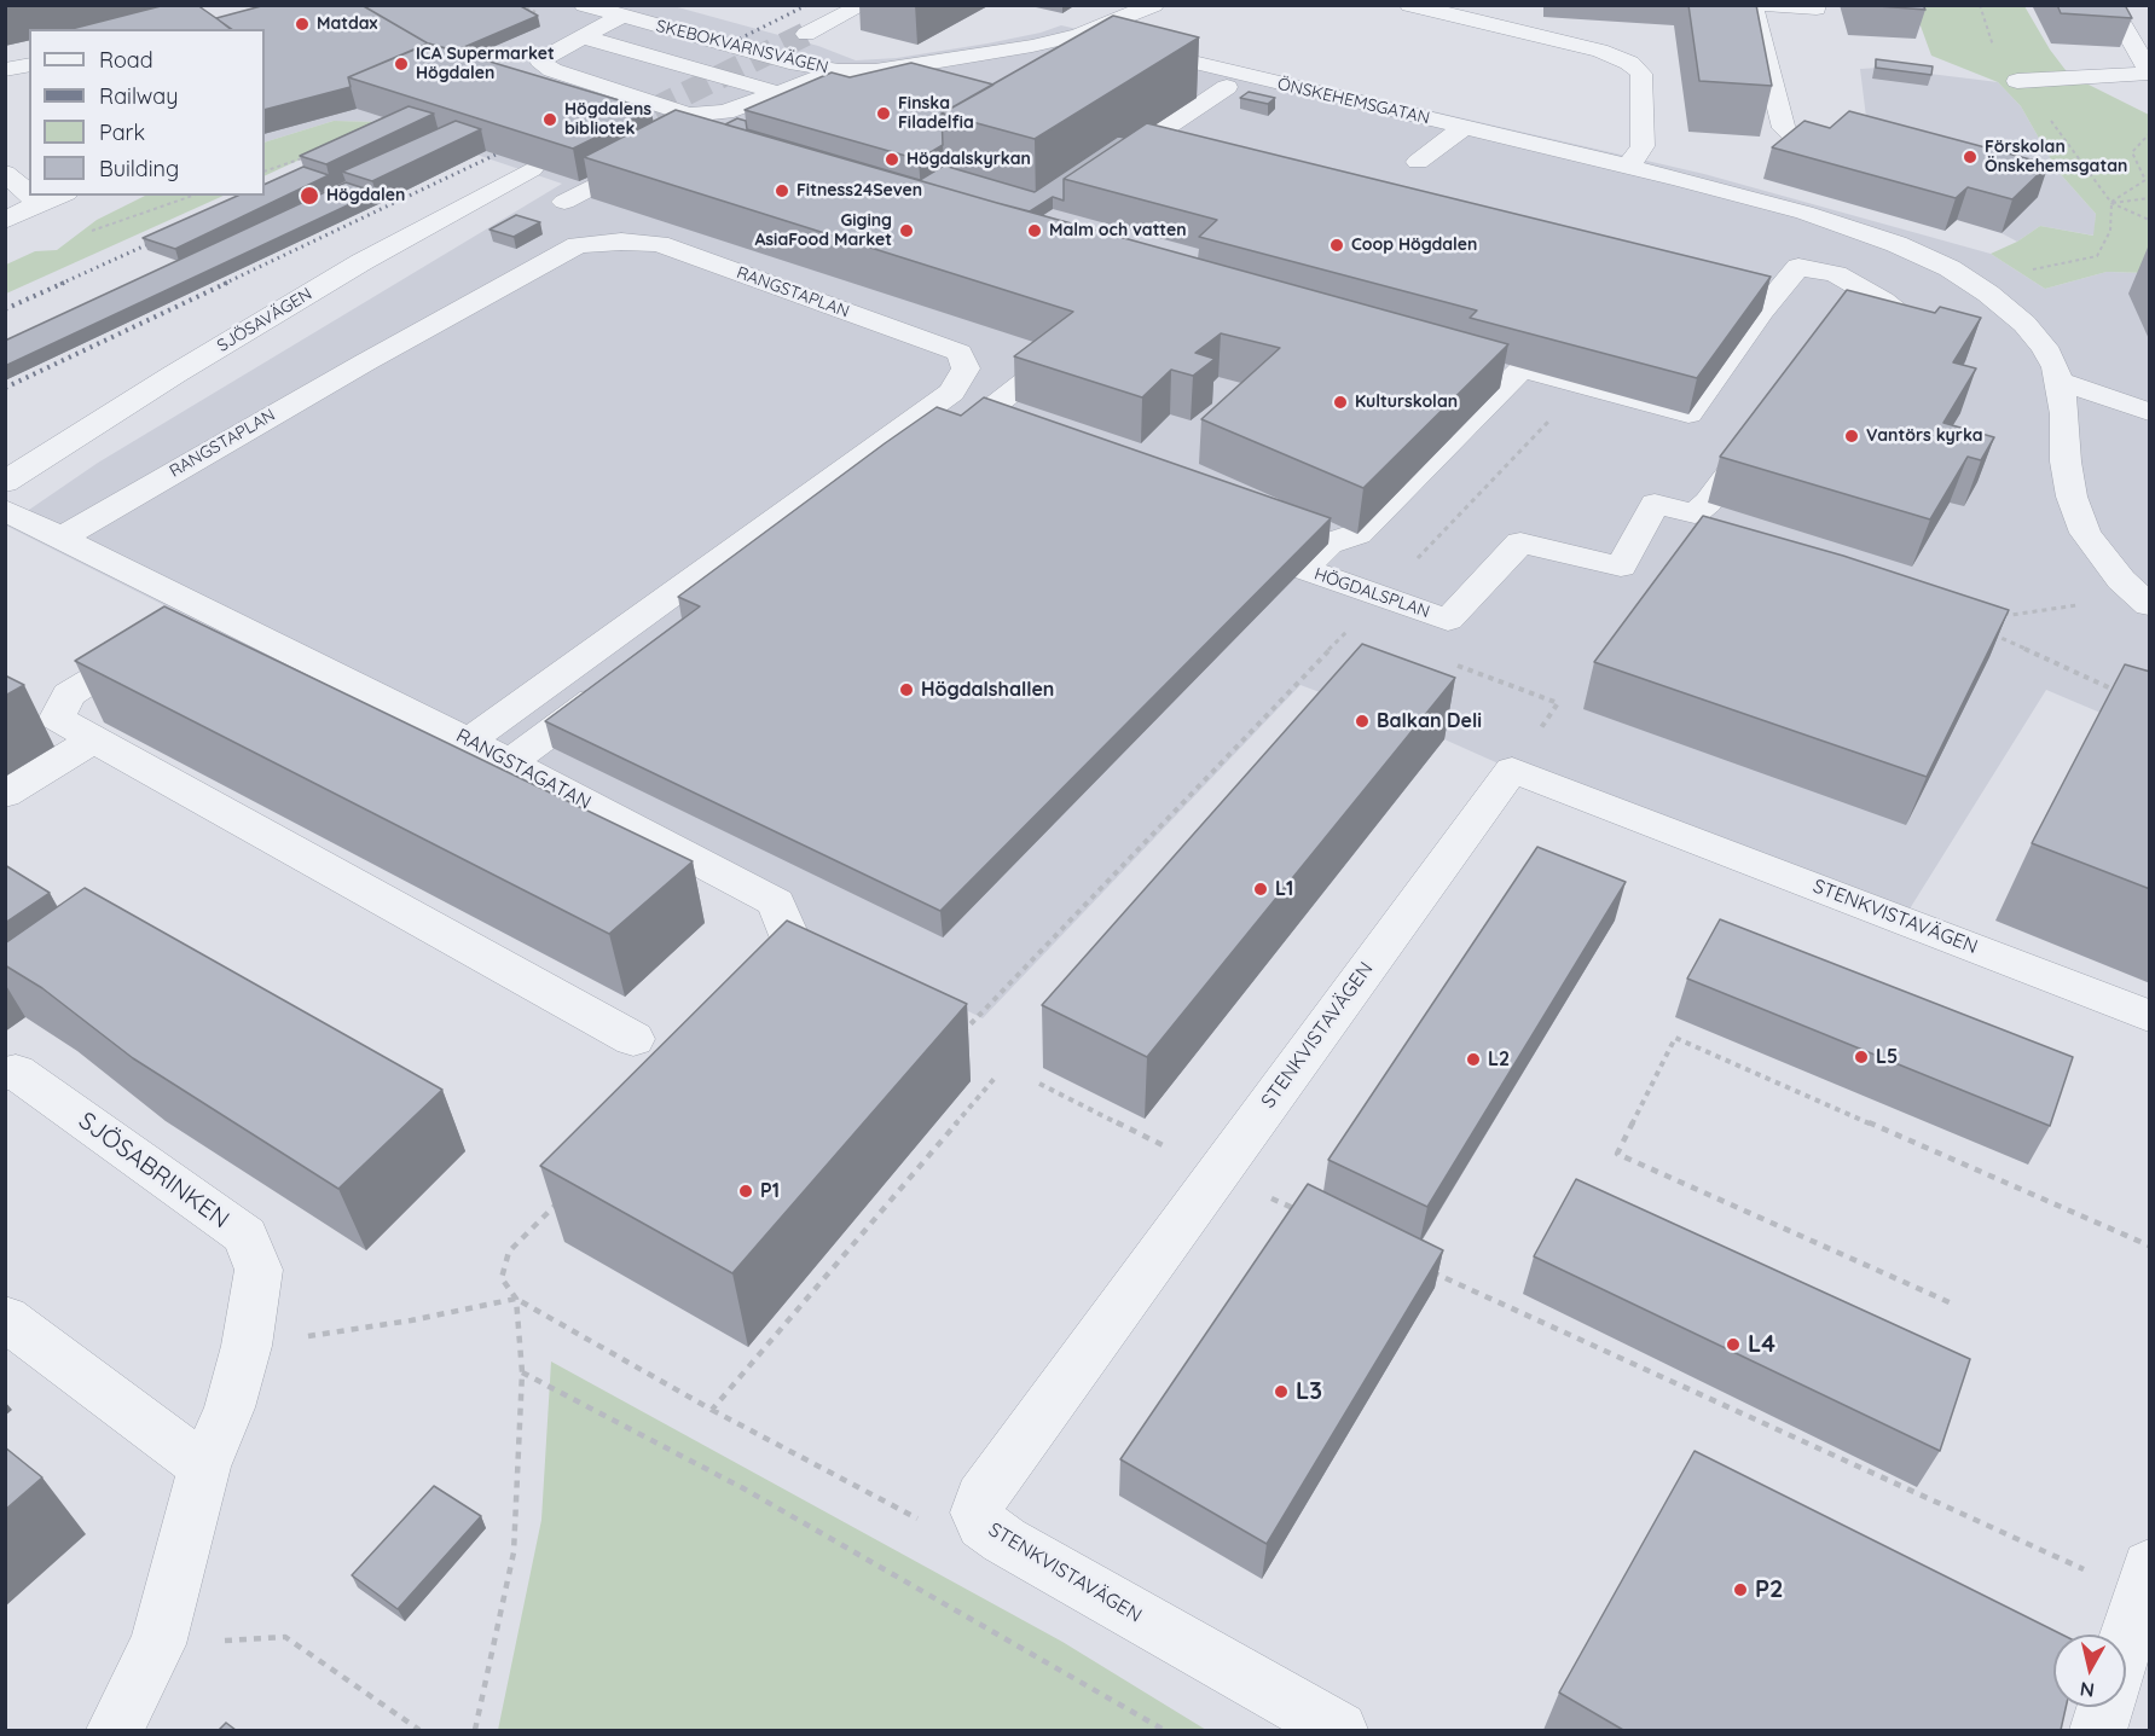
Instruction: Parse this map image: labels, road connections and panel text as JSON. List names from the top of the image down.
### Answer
{
  "streets": {
    "street": [
      "SKEBOKVARNSVÄGEN",
      "ÖNSKEHEMSGATAN",
      "RANGSTAPLAN",
      "SJÖSAVÄGEN",
      "HÖGDALSPLAN",
      "RANGSTAGATAN",
      "STENKVISTAVÄGEN",
      "SJÖSABRINKEN"
    ]
  },
  "crossings": [
    ["SKEBOKVARNSVÄGEN", "ÖNSKEHEMSGATAN"],
    ["RANGSTAPLAN", "RANGSTAGATAN"]
  ],
  "places": [
    "Matdax",
    "ICA Supermarket Högdalen",
    "Finska Filadelfia",
    "Högdalens bibliotek",
    "Förskolan Önskehemsgatan",
    "Högdalskyrkan",
    "Fitness24Seven",
    "Högdalen",
    "Giging AsiaFood Market",
    "Malm och vatten",
    "Coop Högdalen",
    "Kulturskolan",
    "Vantörs kyrka",
    "Högdalshallen",
    "Balkan Deli",
    "L1",
    "L5",
    "L2",
    "P1",
    "L4",
    "L3",
    "P2"
  ],
  "legend": [
    "Road",
    "Railway",
    "Park",
    "Building"
  ],
  "north": "bottom"
}
